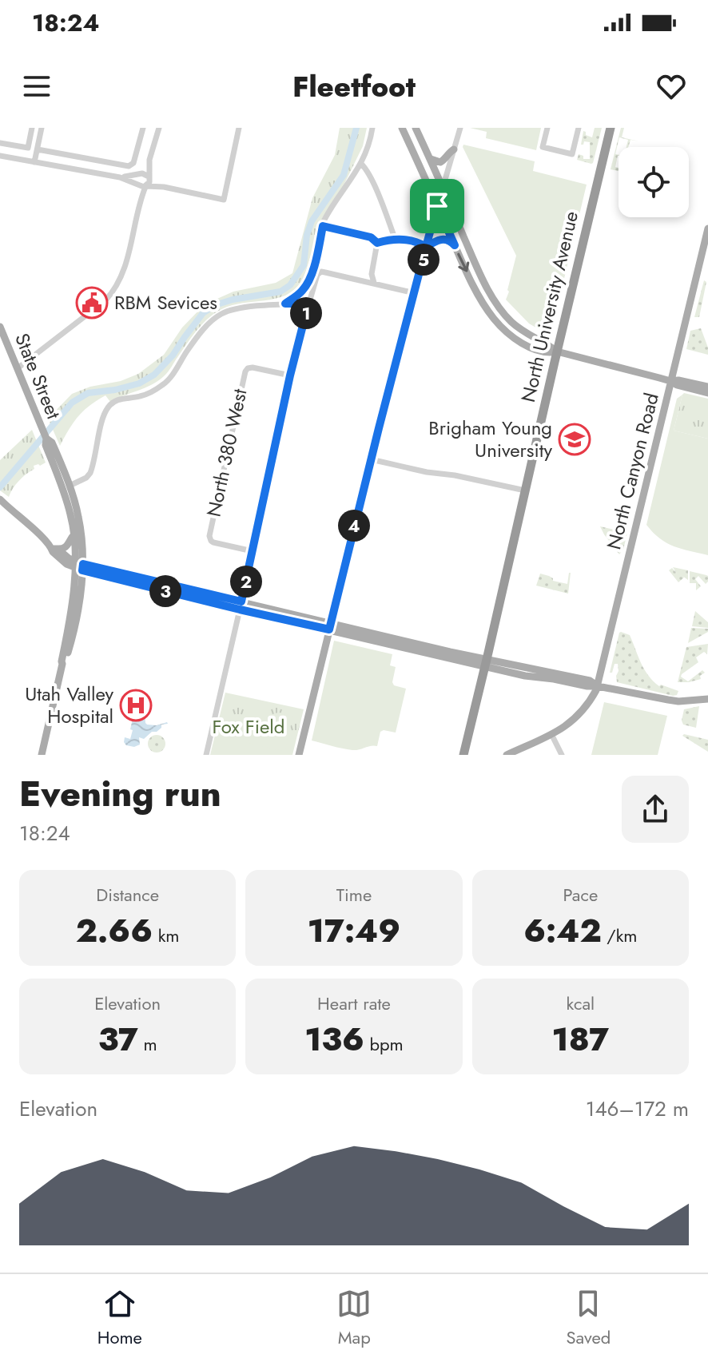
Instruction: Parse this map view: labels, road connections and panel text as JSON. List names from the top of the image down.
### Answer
{
  "streets": {
    "highway": ["North University Avenue"],
    "main road": ["State Street", "North Canyon Road"],
    "street": ["North 380 West"]
  },
  "parks": ["Fox Field"],
  "places": {
    "public building": ["RBM Sevices"],
    "school or university": ["Brigham Young University"],
    "hospital": ["Utah Valley Hospital"]
  },
  "page": {
    "status": "18:24",
    "header": "Fleetfoot",
    "pins": [
      "5",
      "1",
      "4",
      "2",
      "3"
    ],
    "heading": ["Evening run", "18:24"],
    "stats": [
      ["Distance", "2.66 km"],
      ["Time", "17:49"],
      ["Pace", "6:42 /km"],
      ["Elevation", "37 m"],
      ["Heart rate", "136 bpm"],
      ["kcal", "187"]
    ],
    "chart": ["Elevation", "146–172 m"],
    "tabs": ["Home", "Map", "Saved"]
  }
}
